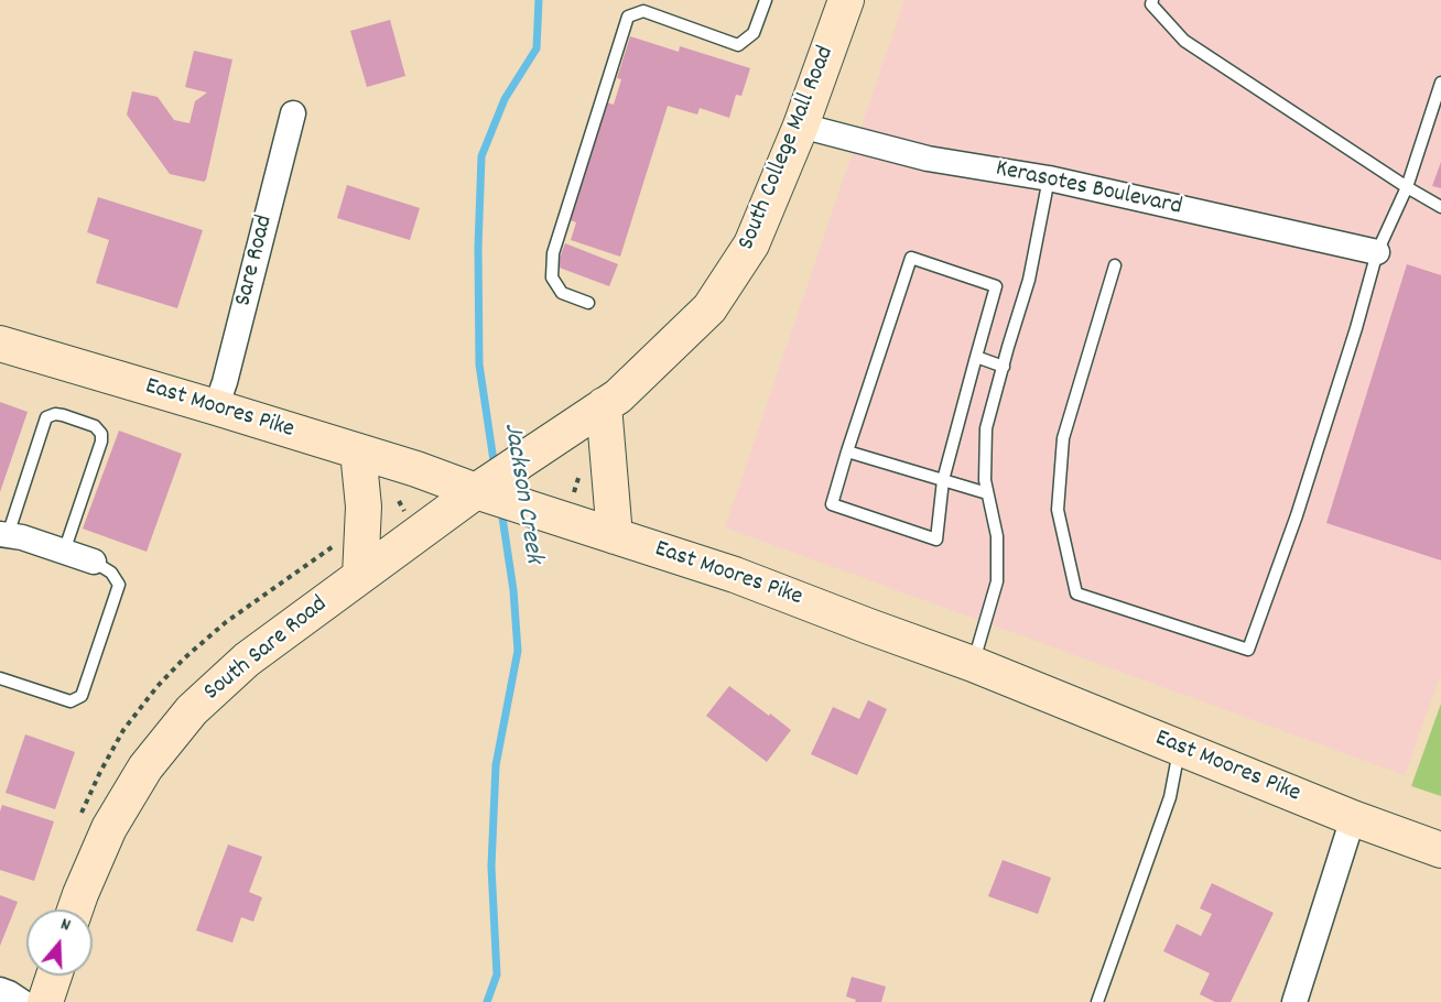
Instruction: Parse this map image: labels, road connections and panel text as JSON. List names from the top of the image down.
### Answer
{
  "streets": {
    "main road": ["South College Mall Road", "East Moores Pike", "South Sare Road"],
    "street": ["Kerasotes Boulevard", "Sare Road"]
  },
  "crossings": [
    ["South College Mall Road", "Kerasotes Boulevard"],
    ["South College Mall Road", "East Moores Pike"],
    ["South College Mall Road", "South Sare Road"],
    ["Sare Road", "East Moores Pike"],
    ["East Moores Pike", "South Sare Road"]
  ],
  "water": ["Jackson Creek"],
  "north": "top"
}
